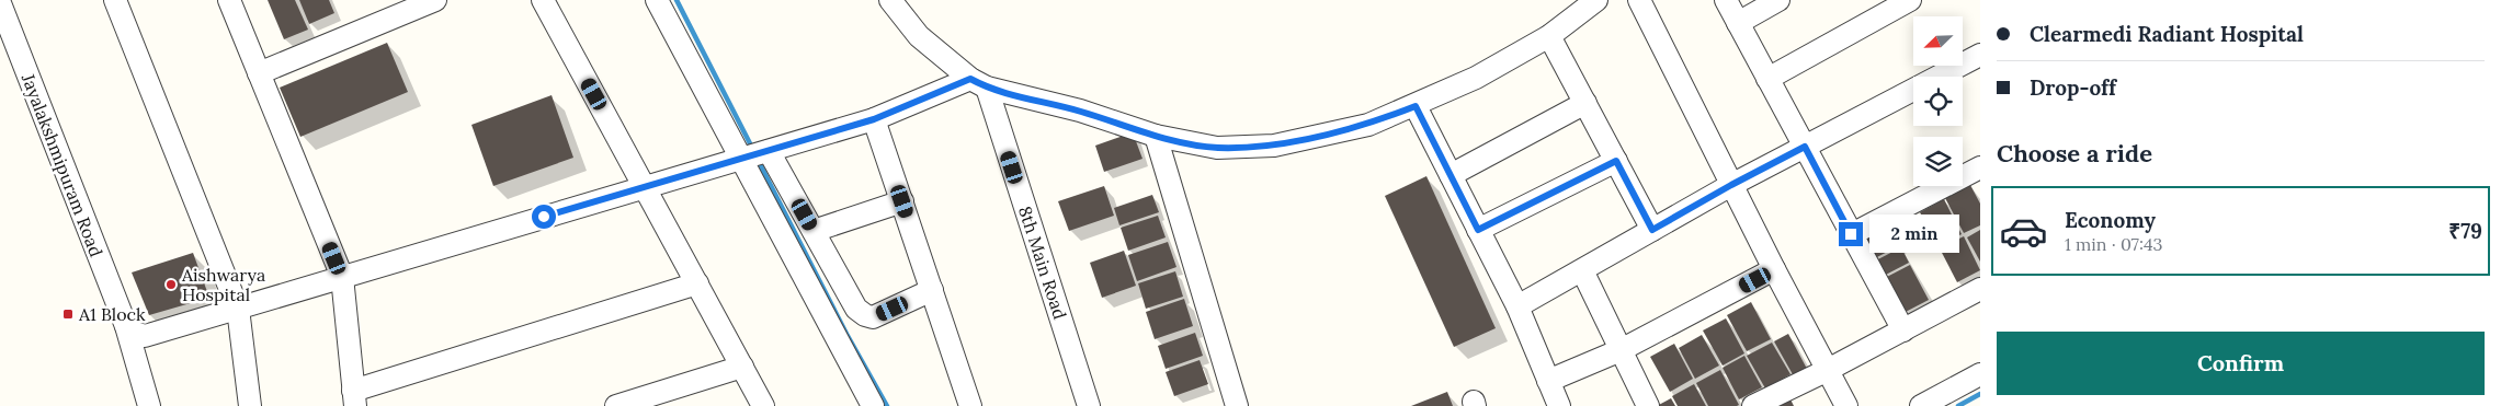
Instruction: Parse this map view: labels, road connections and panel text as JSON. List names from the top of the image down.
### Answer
{
  "streets": {
    "street": ["Jayalakshmipuram Road", "8th Main Road"]
  },
  "places": {
    "other": ["Aishwarya Hospital"],
    "transit": ["A1 Block"]
  },
  "north": "bottom left",
  "page": {
    "banner": ["Clearmedi Radiant Hospital", "Drop-off"],
    "heading": "Choose a ride",
    "list": [
      {
        "name": "Economy",
        "note": "1 min · 07:43",
        "value": "₹79"
      }
    ],
    "bubble": "2 min",
    "buttons": "Confirm"
  }
}
